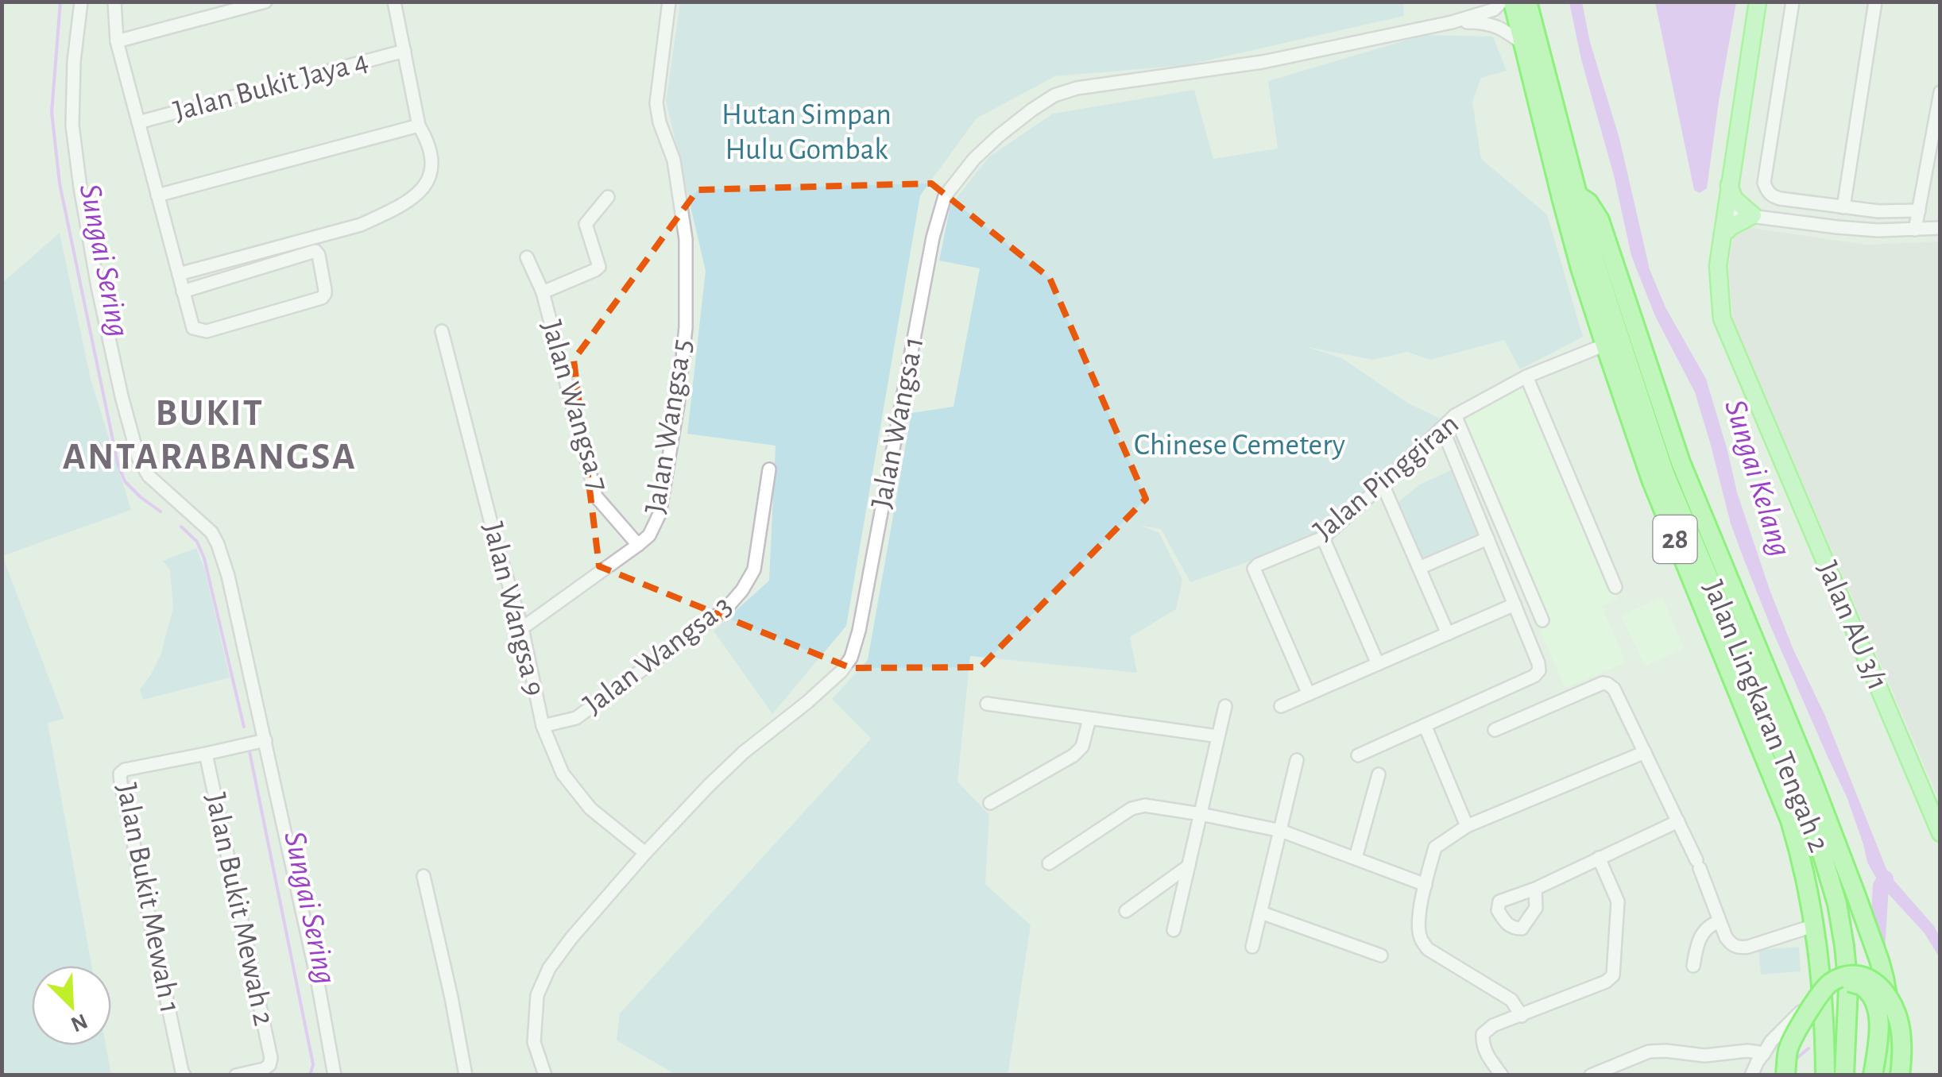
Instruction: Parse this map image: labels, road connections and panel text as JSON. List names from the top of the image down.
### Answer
{
  "streets": {
    "highway": ["28", "Jalan Lingkaran Tengah 2"],
    "main road": ["Jalan AU 3/1"],
    "street": [
      "Jalan Bukit Jaya 4",
      "Jalan Wangsa 7",
      "Jalan Wangsa 1",
      "Jalan Wangsa 5",
      "Jalan Pinggiran",
      "Jalan Wangsa 9",
      "Jalan Wangsa 3",
      "Jalan Bukit Mewah 1",
      "Jalan Bukit Mewah 2"
    ]
  },
  "crossings": [
    ["Jalan Wangsa 7", "Jalan Wangsa 5"],
    ["Jalan Wangsa 1", "Jalan Wangsa 9"],
    ["Jalan Wangsa 1", "Jalan Lingkaran Tengah 2"],
    ["Jalan Wangsa 5", "Jalan Wangsa 9"],
    ["Jalan Pinggiran", "Jalan Lingkaran Tengah 2"],
    ["Jalan Wangsa 9", "Jalan Wangsa 3"],
    ["Jalan Bukit Mewah 1", "Jalan Bukit Mewah 2"]
  ],
  "districts": ["BUKIT ANTARABANGSA"],
  "water": ["Sungai Sering", "Sungai Kelang"],
  "parks": ["Hutan Simpan Hulu Gombak", "Chinese Cemetery"],
  "north": "bottom right"
}
